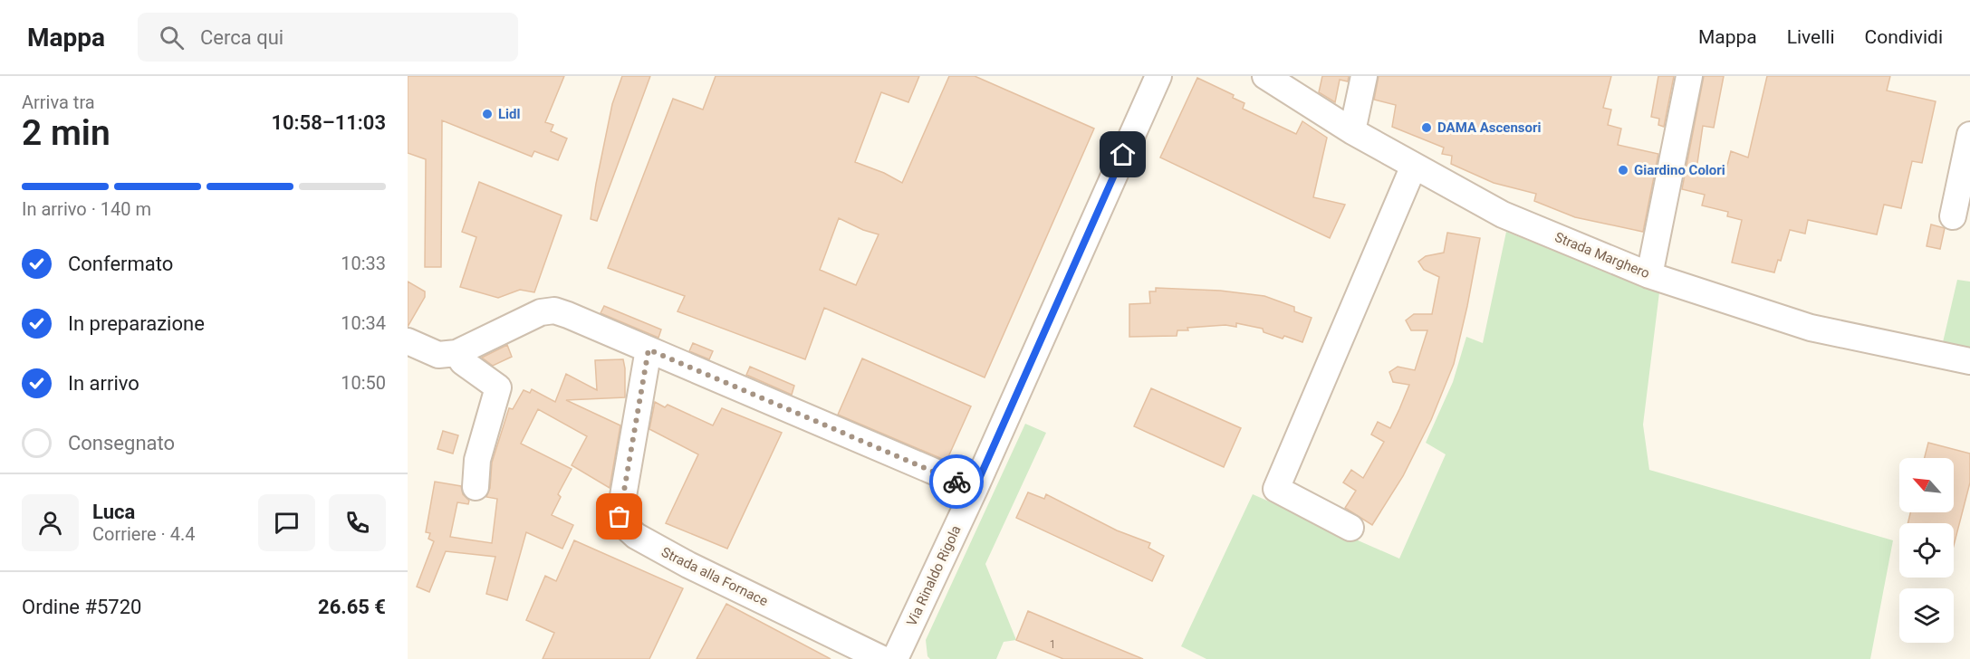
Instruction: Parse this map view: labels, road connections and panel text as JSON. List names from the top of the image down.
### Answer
{
  "streets": {
    "street": ["Strada Marghero", "Via Rinaldo Rigola", "Strada alla Fornace"]
  },
  "places": ["Lidl", "DAMA Ascensori", "Giardino Colori"],
  "house_numbers": ["1"],
  "north": "top left",
  "page": {
    "header": "Mappa",
    "search": "Cerca qui",
    "nav": ["Mappa", "Livelli", "Condividi"],
    "heading": ["2 min", "Arriva tra", "10:58–11:03"],
    "panel": [
      "Luca",
      "Corriere · 4.4",
      "Ordine #5720",
      "26.65 €"
    ],
    "bar": "In arrivo · 140 m",
    "list": [
      ["Confermato", "10:33"],
      ["In preparazione", "10:34"],
      ["In arrivo", "10:50"],
      "Consegnato"
    ]
  }
}
